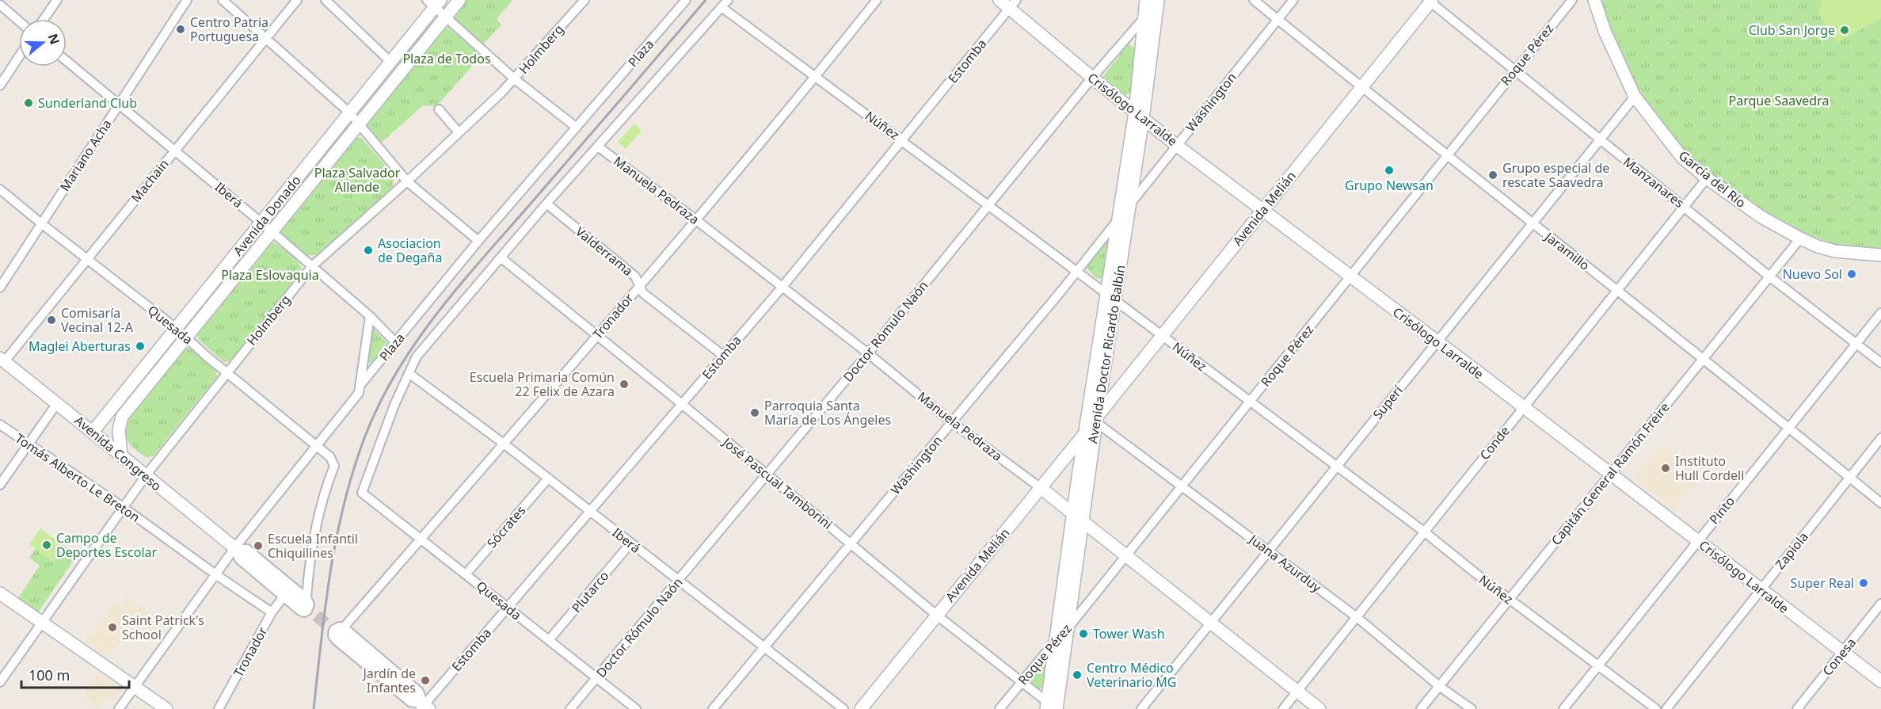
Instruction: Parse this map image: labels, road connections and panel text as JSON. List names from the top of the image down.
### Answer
{
  "streets": {
    "main road": [
      "Crisólogo Larralde",
      "García del Río",
      "Manuela Pedraza",
      "Avenida Melián",
      "Avenida Donado",
      "Avenida Doctor Ricardo Balbín",
      "Avenida Congreso"
    ],
    "street": [
      "Holmberg",
      "Plaza",
      "Roque Pérez",
      "Estomba",
      "Washington",
      "Núñez",
      "Mariano Acha",
      "Machain",
      "Manzanares",
      "Iberá",
      "Valderrama",
      "Jaramillo",
      "Tronador",
      "Quesada",
      "Doctor Rómulo Naón",
      "Superí",
      "Conde",
      "Capitán General Ramón Freire",
      "Tomás Alberto Le Breton",
      "José Pascual Tamborini",
      "Pinto",
      "Sócrates",
      "Zapiola",
      "Juana Azurduy",
      "Plutarco",
      "Conesa"
    ]
  },
  "crossings": [
    ["Holmberg", "Iberá"],
    ["Holmberg", "Quesada"],
    ["Holmberg", "Avenida Congreso"],
    ["Holmberg", "Tomás Alberto Le Breton"],
    ["Plaza", "Núñez"],
    ["Plaza", "Manuela Pedraza"],
    ["Plaza", "Iberá"],
    ["Plaza", "Valderrama"],
    ["Plaza", "Quesada"],
    ["Plaza", "Avenida Congreso"],
    ["Plaza", "Tomás Alberto Le Breton"],
    ["Plaza", "José Pascual Tamborini"],
    ["Roque Pérez", "Crisólogo Larralde"],
    ["Roque Pérez", "Núñez"],
    ["Roque Pérez", "Manzanares"],
    ["Roque Pérez", "Manuela Pedraza"],
    ["Roque Pérez", "Jaramillo"],
    ["Roque Pérez", "Avenida Doctor Ricardo Balbín"],
    ["Roque Pérez", "José Pascual Tamborini"],
    ["Roque Pérez", "Juana Azurduy"],
    ["Estomba", "Crisólogo Larralde"],
    ["Estomba", "Núñez"],
    ["Estomba", "Manuela Pedraza"],
    ["Estomba", "Iberá"],
    ["Estomba", "Valderrama"],
    ["Estomba", "Quesada"],
    ["Estomba", "José Pascual Tamborini"],
    ["Washington", "Crisólogo Larralde"],
    ["Washington", "Núñez"],
    ["Washington", "Manuela Pedraza"],
    ["Washington", "Iberá"],
    ["Washington", "Jaramillo"],
    ["Washington", "Avenida Doctor Ricardo Balbín"],
    ["Washington", "José Pascual Tamborini"],
    ["Crisólogo Larralde", "Avenida Melián"],
    ["Crisólogo Larralde", "Doctor Rómulo Naón"],
    ["Crisólogo Larralde", "Avenida Doctor Ricardo Balbín"],
    ["Crisólogo Larralde", "Superí"],
    ["Crisólogo Larralde", "Conde"],
    ["Crisólogo Larralde", "Capitán General Ramón Freire"],
    ["Crisólogo Larralde", "Pinto"],
    ["Crisólogo Larralde", "Zapiola"],
    ["Crisólogo Larralde", "Conesa"],
    ["Núñez", "Avenida Melián"],
    ["Núñez", "Tronador"],
    ["Núñez", "Doctor Rómulo Naón"],
    ["Núñez", "Avenida Doctor Ricardo Balbín"],
    ["Núñez", "Superí"],
    ["Núñez", "Conde"],
    ["Núñez", "Capitán General Ramón Freire"],
    ["Núñez", "Pinto"],
    ["Mariano Acha", "Iberá"],
    ["Mariano Acha", "Quesada"],
    ["García del Río", "Superí"],
    ["García del Río", "Conde"],
    ["García del Río", "Capitán General Ramón Freire"],
    ["Machain", "Iberá"],
    ["Machain", "Quesada"],
    ["Machain", "Avenida Congreso"],
    ["Manzanares", "Avenida Melián"],
    ["Manzanares", "Superí"],
    ["Manzanares", "Conde"],
    ["Manzanares", "Capitán General Ramón Freire"],
    ["Manzanares", "Pinto"],
    ["Manuela Pedraza", "Avenida Melián"],
    ["Manuela Pedraza", "Tronador"],
    ["Manuela Pedraza", "Doctor Rómulo Naón"],
    ["Manuela Pedraza", "Avenida Doctor Ricardo Balbín"],
    ["Manuela Pedraza", "Superí"],
    ["Manuela Pedraza", "Conde"],
    ["Iberá", "Avenida Donado"],
    ["Iberá", "Tronador"],
    ["Iberá", "Doctor Rómulo Naón"],
    ["Iberá", "Sócrates"],
    ["Iberá", "Plutarco"],
    ["Avenida Melián", "Jaramillo"],
    ["Avenida Melián", "Avenida Doctor Ricardo Balbín"],
    ["Avenida Melián", "José Pascual Tamborini"],
    ["Avenida Melián", "Juana Azurduy"],
    ["Avenida Donado", "Quesada"],
    ["Avenida Donado", "Avenida Congreso"],
    ["Valderrama", "Tronador"],
    ["Jaramillo", "Superí"],
    ["Jaramillo", "Conde"],
    ["Jaramillo", "Capitán General Ramón Freire"],
    ["Jaramillo", "Pinto"],
    ["Jaramillo", "Zapiola"],
    ["Tronador", "Quesada"],
    ["Tronador", "Avenida Congreso"],
    ["Tronador", "Tomás Alberto Le Breton"],
    ["Tronador", "José Pascual Tamborini"],
    ["Quesada", "Doctor Rómulo Naón"],
    ["Quesada", "Avenida Congreso"],
    ["Quesada", "Sócrates"],
    ["Quesada", "Plutarco"],
    ["Doctor Rómulo Naón", "Avenida Doctor Ricardo Balbín"],
    ["Doctor Rómulo Naón", "José Pascual Tamborini"],
    ["Avenida Doctor Ricardo Balbín", "José Pascual Tamborini"],
    ["Avenida Doctor Ricardo Balbín", "Juana Azurduy"],
    ["Superí", "Juana Azurduy"],
    ["Conde", "Juana Azurduy"],
    ["Capitán General Ramón Freire", "Juana Azurduy"]
  ],
  "parks": [
    "Plaza de Todos",
    "Parque Saavedra",
    "Plaza Salvador Allende",
    "Plaza Eslovaquia"
  ],
  "places": [
    "Centro Patria Portuguesa",
    "Club San Jorge",
    "Sunderland Club",
    "Grupo Newsan",
    "Grupo especial de rescate Saavedra",
    "Asociacion de Degaña",
    "Nuevo Sol",
    "Comisaría Vecinal 12-A",
    "Maglei Aberturas",
    "Escuela Primaria Común 22 Felix de Azara",
    "Parroquia Santa María de Los Ángeles",
    "Instituto Hull Cordell",
    "Campo de Deportes Escolar",
    "Escuela Infantil Chiquilines",
    "Super Real",
    "Saint Patrick's School",
    "Tower Wash",
    "Centro Médico Veterinario MG",
    "Jardín de Infantes"
  ],
  "scale_bar": "100 m",
  "north": "right"
}
